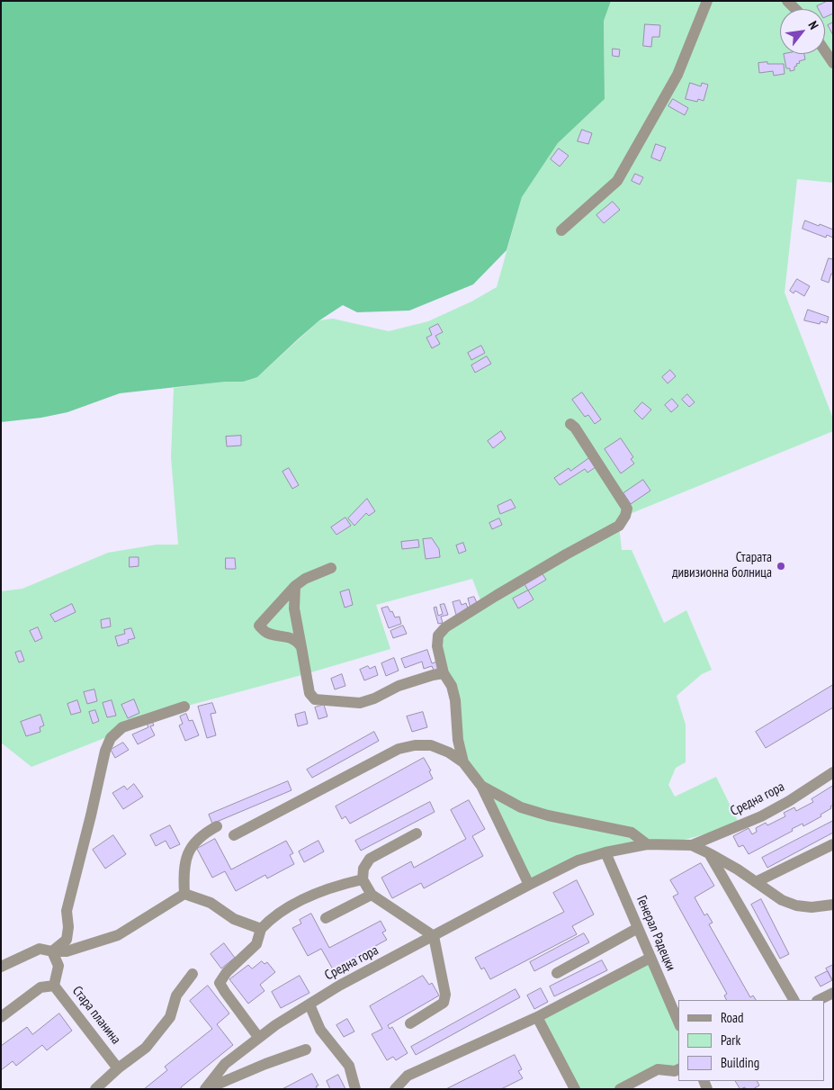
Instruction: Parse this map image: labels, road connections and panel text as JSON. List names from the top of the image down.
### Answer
{
  "streets": {
    "street": ["Средна гора", "Генерал Радецки", "Стара планина"]
  },
  "crossings": [
    ["Средна гора", "Генерал Радецки"]
  ],
  "places": ["Старата дивизионна болница"],
  "legend": ["Road", "Park", "Building"],
  "north": "top right"
}
